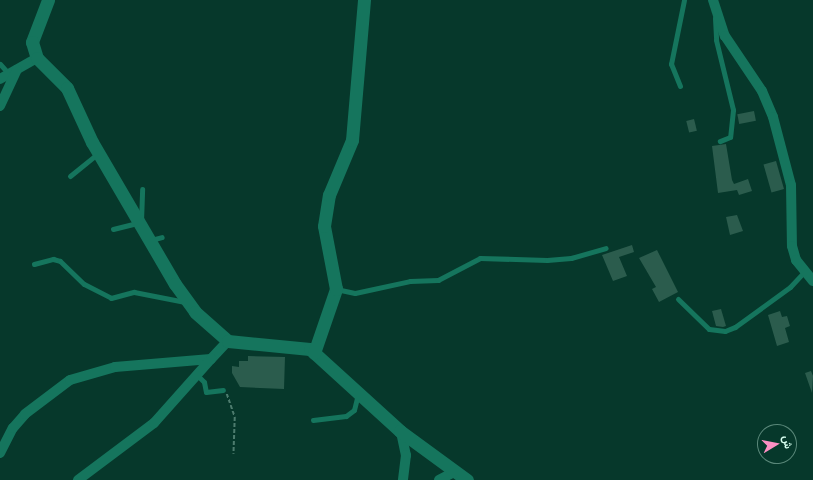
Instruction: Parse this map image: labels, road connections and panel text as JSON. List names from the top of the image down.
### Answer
{
  "north": "right"
}
